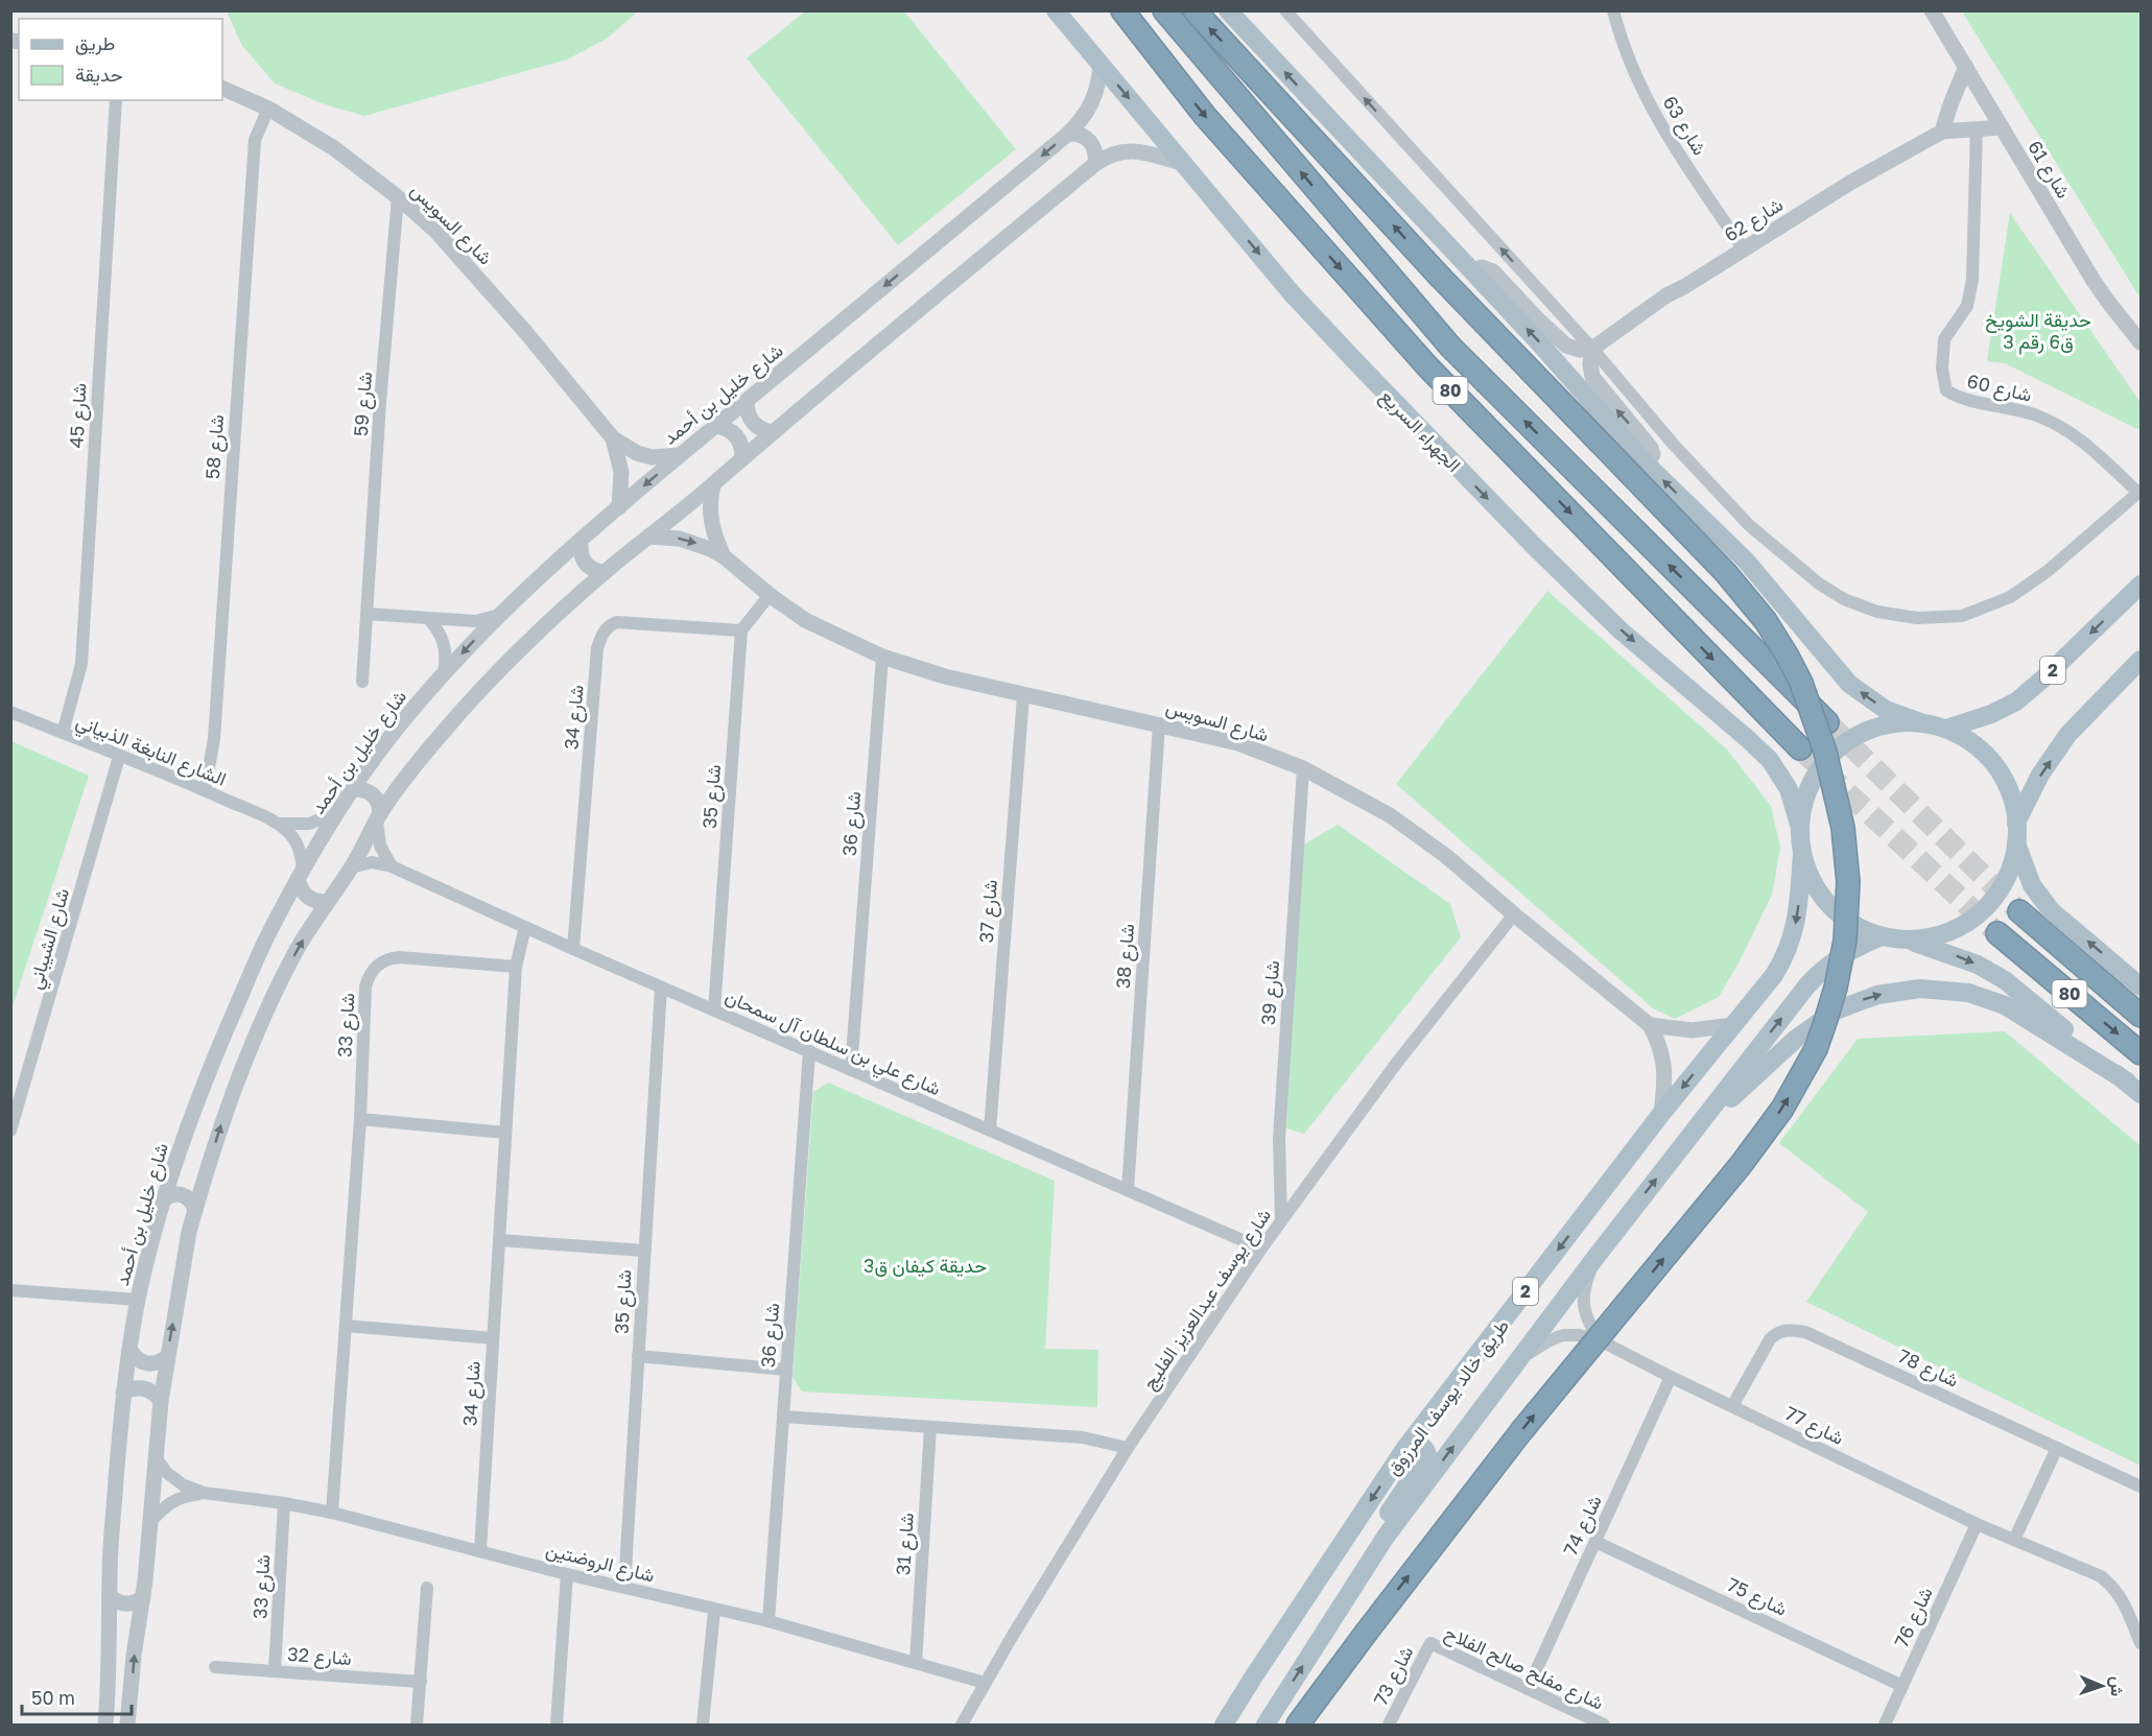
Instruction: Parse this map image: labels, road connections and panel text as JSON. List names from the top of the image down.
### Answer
{
  "streets": {
    "highway": ["80"],
    "main road": ["الجهراء السريع", "2", "طريق خالد يوسف المرزوق"],
    "street": [
      "شارع 63",
      "شارع 61",
      "شارع 62",
      "شارع السويس",
      "شارع 60",
      "شارع خليل بن أحمد",
      "شارع 59",
      "شارع 45",
      "شارع 58",
      "شارع 34",
      "الشارع النابغة الذبياني",
      "شارع 35",
      "شارع 36",
      "شارع 37",
      "شارع الشيباني",
      "شارع 38",
      "39 شارع",
      "شارع 33",
      "شارع علي بن سلطان آل سمحان",
      "شارع يوسف عبدالعزيز الفليج",
      "شارع 78",
      "شارع 77",
      "شارع 74",
      "شارع 31",
      "شارع الروضتين",
      "شارع 75",
      "شارع 76",
      "شارع 32",
      "شارع مفلح صالح الفلاح",
      "شارع 73"
    ]
  },
  "crossings": [
    ["شارع 63", "شارع 62"],
    ["شارع 61", "شارع 62"],
    ["شارع 62", "شارع 60"],
    ["شارع السويس", "شارع خليل بن أحمد"],
    ["شارع السويس", "شارع 59"],
    ["شارع السويس", "شارع 58"],
    ["شارع السويس", "شارع 36"],
    ["شارع السويس", "شارع 37"],
    ["شارع السويس", "شارع 38"],
    ["شارع السويس", "39 شارع"],
    ["شارع السويس", "شارع يوسف عبدالعزيز الفليج"],
    ["شارع السويس", "طريق خالد يوسف المرزوق"],
    ["شارع خليل بن أحمد", "الجهراء السريع"],
    ["شارع خليل بن أحمد", "الشارع النابغة الذبياني"],
    ["شارع 45", "الشارع النابغة الذبياني"],
    ["الجهراء السريع", "2"],
    ["الجهراء السريع", "طريق خالد يوسف المرزوق"],
    ["شارع 58", "الشارع النابغة الذبياني"],
    ["2", "طريق خالد يوسف المرزوق"],
    ["شارع 34", "شارع 35"],
    ["شارع 34", "شارع 33"],
    ["شارع 34", "شارع علي بن سلطان آل سمحان"],
    ["شارع 34", "شارع الروضتين"],
    ["الشارع النابغة الذبياني", "شارع الشيباني"],
    ["شارع 35", "شارع 36"],
    ["شارع 35", "شارع علي بن سلطان آل سمحان"],
    ["شارع 35", "شارع الروضتين"],
    ["شارع 36", "شارع علي بن سلطان آل سمحان"],
    ["شارع 36", "شارع الروضتين"],
    ["شارع 37", "شارع علي بن سلطان آل سمحان"],
    ["شارع 38", "شارع علي بن سلطان آل سمحان"],
    ["39 شارع", "شارع يوسف عبدالعزيز الفليج"],
    ["شارع 33", "شارع الروضتين"],
    ["شارع 33", "شارع 32"],
    ["شارع علي بن سلطان آل سمحان", "شارع يوسف عبدالعزيز الفليج"],
    ["شارع يوسف عبدالعزيز الفليج", "شارع الروضتين"],
    ["شارع 78", "شارع 77"],
    ["طريق خالد يوسف المرزوق", "شارع 77"],
    ["شارع 77", "شارع 74"],
    ["شارع 77", "شارع 76"],
    ["شارع 74", "شارع 75"],
    ["شارع 74", "شارع مفلح صالح الفلاح"],
    ["شارع 31", "شارع الروضتين"],
    ["شارع 75", "شارع 76"],
    ["شارع مفلح صالح الفلاح", "شارع 73"]
  ],
  "parks": ["حديقة الشويخ ق6 رقم 3", "حديقة كيفان ق3"],
  "legend": ["طريق", "حديقة"],
  "scale_bar": "50 m",
  "north": "right"
}
